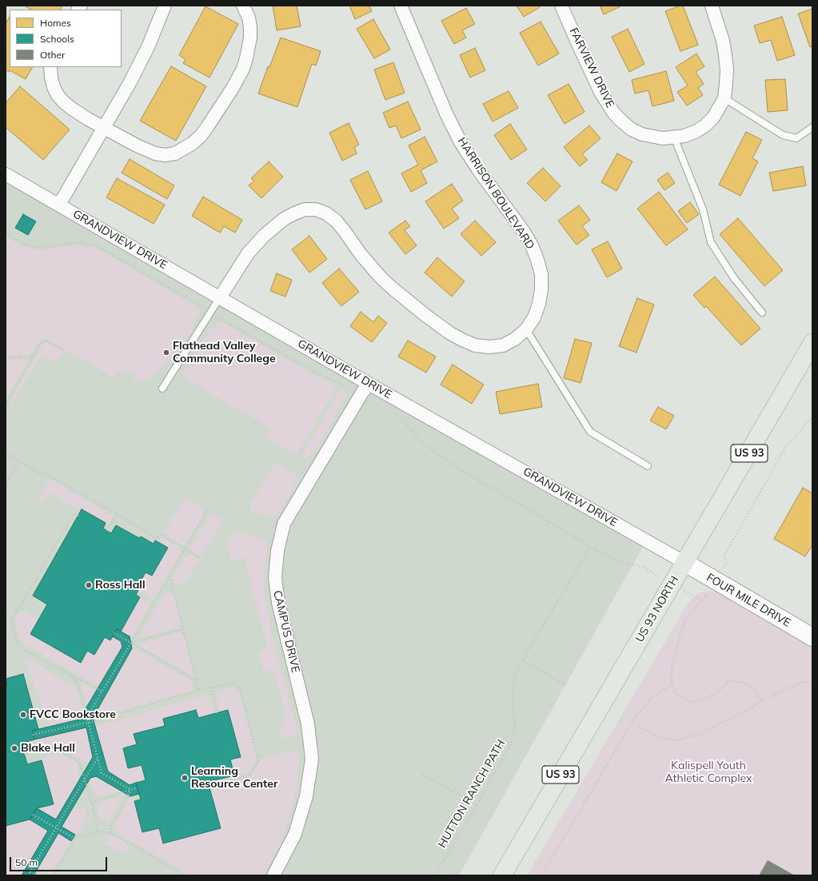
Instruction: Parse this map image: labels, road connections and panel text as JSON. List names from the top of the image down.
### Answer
{
  "streets": {
    "main road": ["US 93", "US 93 NORTH"],
    "street": [
      "FARVIEW DRIVE",
      "HARRISON BOULEVARD",
      "GRANDVIEW DRIVE",
      "FOUR MILE DRIVE",
      "CAMPUS DRIVE"
    ],
    "path": ["HUTTON RANCH PATH"]
  },
  "crossings": [
    ["HARRISON BOULEVARD", "GRANDVIEW DRIVE"],
    ["GRANDVIEW DRIVE", "FOUR MILE DRIVE"],
    ["GRANDVIEW DRIVE", "US 93 NORTH"],
    ["GRANDVIEW DRIVE", "CAMPUS DRIVE"],
    ["FOUR MILE DRIVE", "US 93 NORTH"]
  ],
  "parks": ["Kalispell Youth Athletic Complex"],
  "places": [
    "Flathead Valley Community College",
    "Ross Hall",
    "FVCC Bookstore",
    "Blake Hall",
    "Learning Resource Center"
  ],
  "legend": ["Homes", "Schools", "Other"],
  "scale_bar": "50 m"
}
